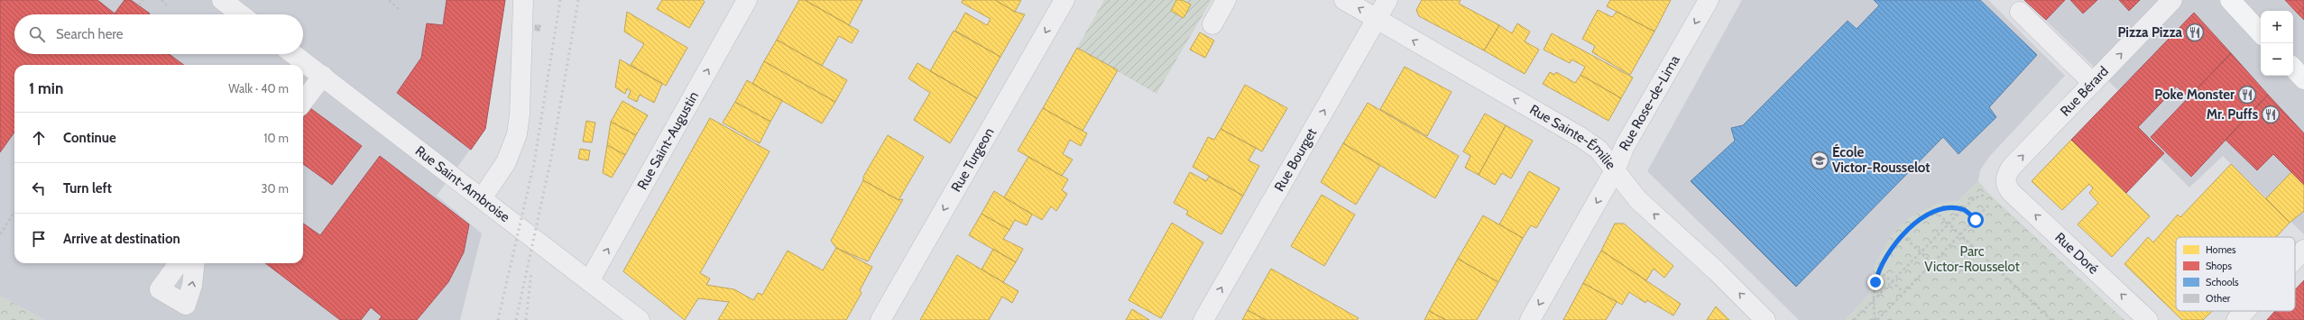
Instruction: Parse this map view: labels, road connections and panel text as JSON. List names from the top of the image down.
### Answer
{
  "streets": {
    "street": [
      "Rue Bérard",
      "Rue Rose-de-Lima",
      "Rue Sainte-Émilie",
      "Rue Saint-Augustin",
      "Rue Turgeon",
      "Rue Bourget",
      "Rue Saint-Ambroise",
      "Rue Doré"
    ]
  },
  "crossings": [
    ["Rue Bérard", "Rue Doré"],
    ["Rue Rose-de-Lima", "Rue Sainte-Émilie"],
    ["Rue Sainte-Émilie", "Rue Bourget"],
    ["Rue Saint-Augustin", "Rue Saint-Ambroise"]
  ],
  "one_way": [
    "Rue Bérard",
    "Rue Rose-de-Lima",
    "Rue Sainte-Émilie",
    "Rue Turgeon",
    "Rue Bourget"
  ],
  "parks": ["Parc Victor-Rousselot"],
  "places": {
    "restaurant": ["Pizza Pizza", "Poke Monster", "Mr. Puffs"],
    "school or university": ["École Victor-Rousselot"]
  },
  "legend": [
    "Homes",
    "Shops",
    "Schools",
    "Other"
  ],
  "page": {
    "map_buttons": ["+", "−"],
    "search": "Search here",
    "heading": ["1 min", "Walk · 40 m"],
    "list": [
      ["Continue", "10 m"],
      ["Turn left", "30 m"],
      "Arrive at destination"
    ]
  }
}
